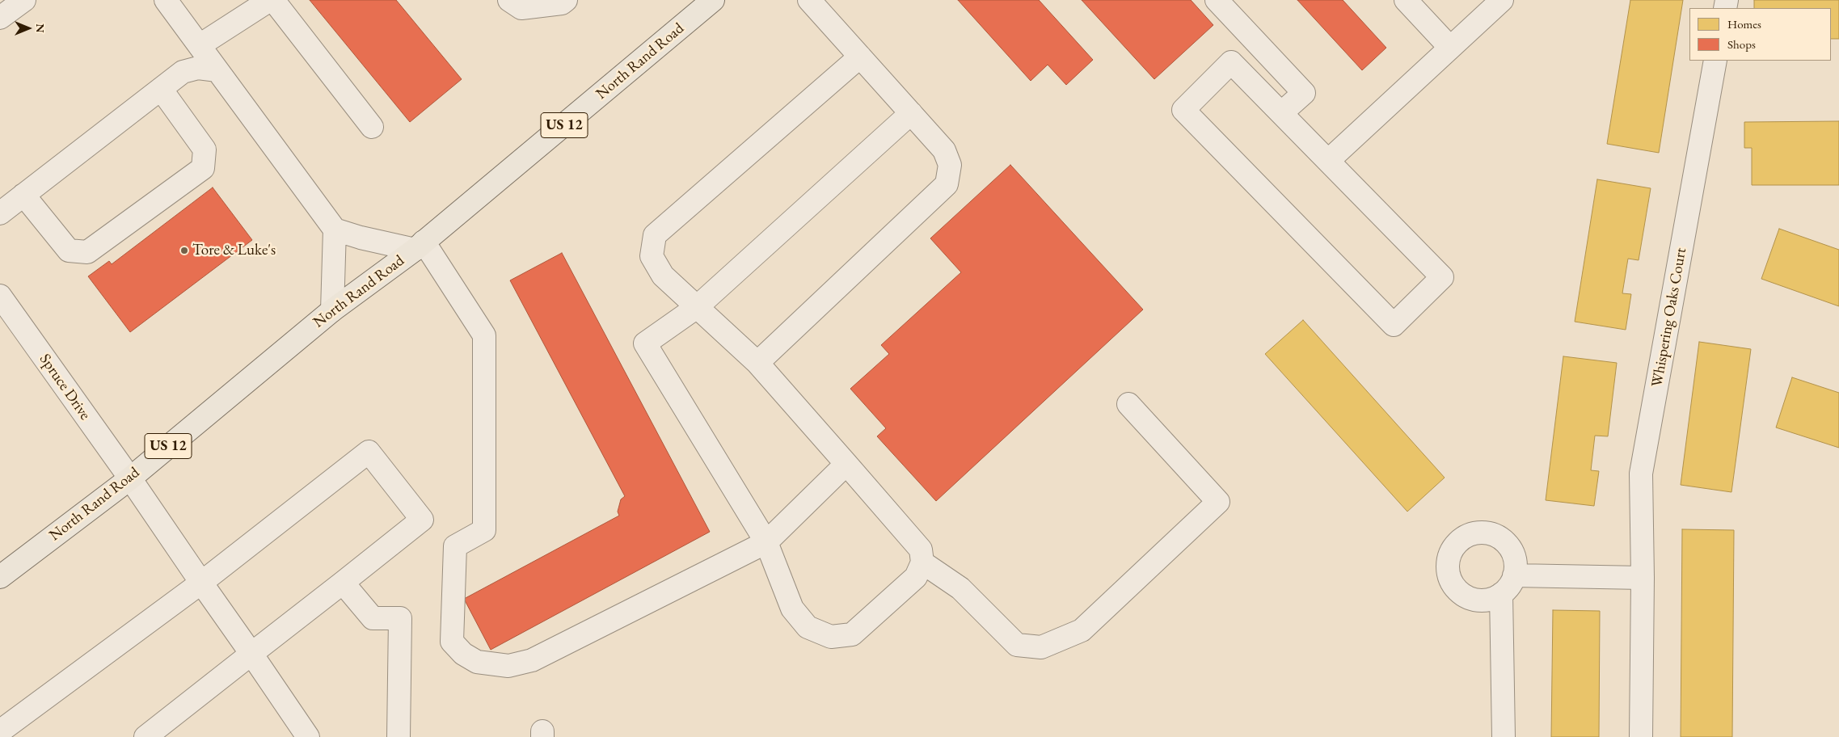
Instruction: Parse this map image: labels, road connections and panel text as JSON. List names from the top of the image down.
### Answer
{
  "streets": {
    "main road": ["North Rand Road", "US 12"],
    "street": ["Whispering Oaks Court", "Spruce Drive"]
  },
  "crossings": [
    ["North Rand Road", "Spruce Drive"]
  ],
  "places": ["Tore & Luke's"],
  "legend": ["Homes", "Shops"],
  "north": "right"
}
